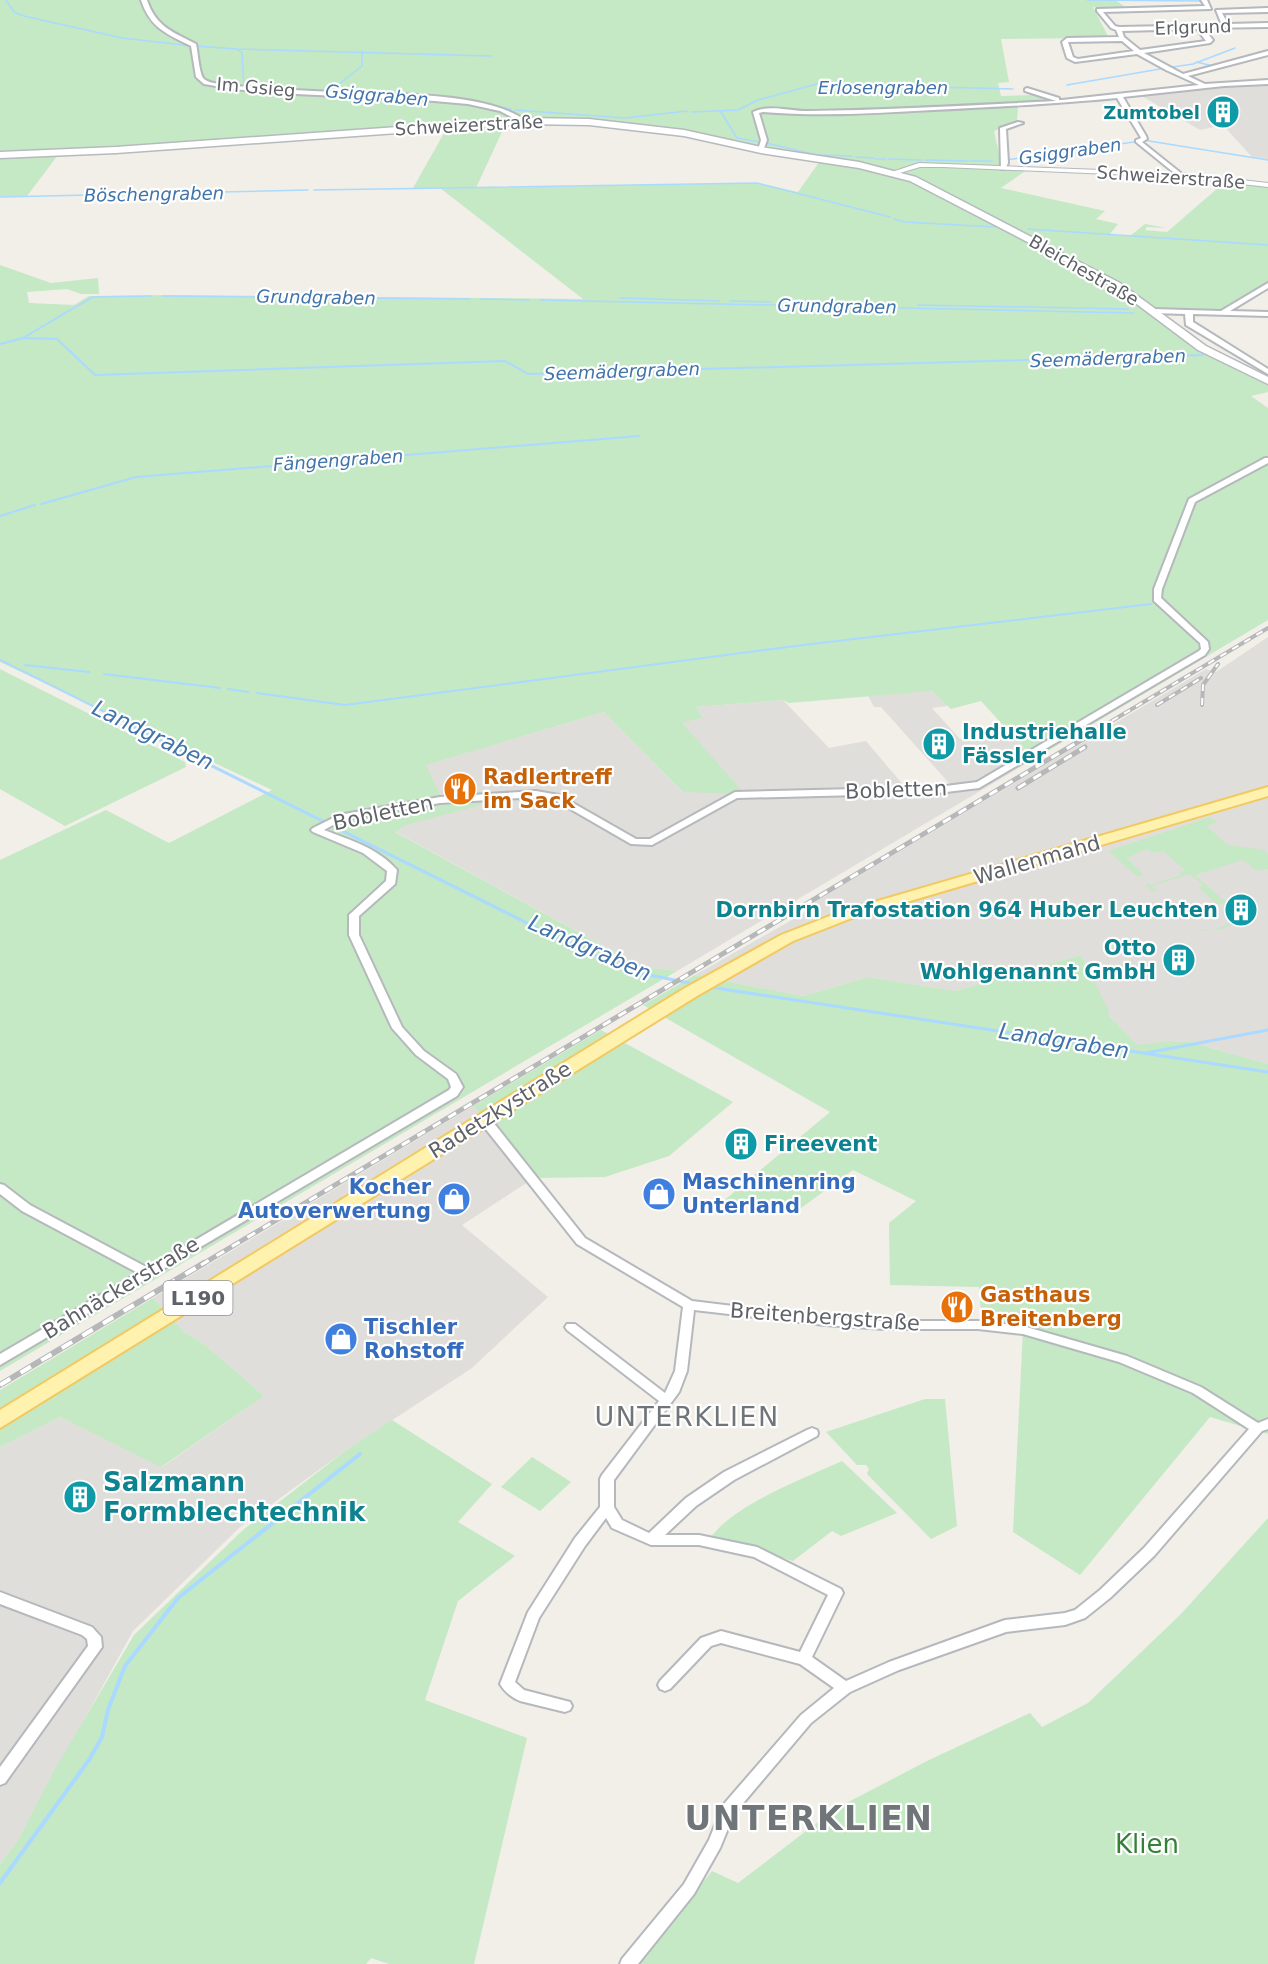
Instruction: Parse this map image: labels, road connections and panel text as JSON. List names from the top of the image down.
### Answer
{
  "streets": {
    "main road": [
      "Schweizerstraße",
      "Bleichestraße",
      "Wallenmahd",
      "Radetzkystraße",
      "L190"
    ],
    "street": [
      "Erlgrund",
      "Im Gsieg",
      "Bobletten",
      "Bahnäckerstraße",
      "Breitenbergstraße"
    ]
  },
  "crossings": [
    ["Im Gsieg", "Schweizerstraße"],
    ["Schweizerstraße", "Bleichestraße"],
    ["Bobletten", "Bahnäckerstraße"],
    ["Wallenmahd", "Radetzkystraße"],
    ["Radetzkystraße", "Breitenbergstraße"]
  ],
  "districts": ["UNTERKLIEN", "UNTERKLIEN"],
  "water": [
    "Erlosengraben",
    "Gsiggraben",
    "Böschengraben",
    "Grundgraben",
    "Seemädergraben",
    "Fängengraben",
    "Landgraben"
  ],
  "parks": ["Klien"],
  "places": {
    "building": [
      "Zumtobel",
      "Industriehalle Fässler",
      "Dornbirn Trafostation 964 Huber Leuchten",
      "Otto Wohlgenannt GmbH",
      "Fireevent",
      "Salzmann Formblechtechnik"
    ],
    "restaurant": ["Radlertreff im Sack", "Gasthaus Breitenberg"],
    "shop": ["Maschinenring Unterland", "Kocher Autoverwertung", "Tischler Rohstoff"]
  }
}
